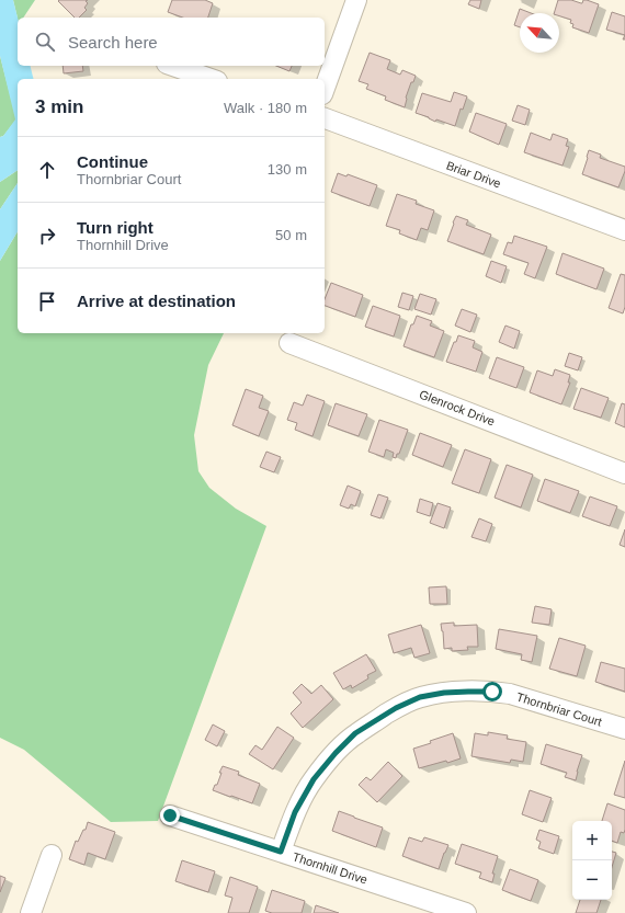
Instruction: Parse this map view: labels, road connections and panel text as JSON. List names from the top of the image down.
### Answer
{
  "streets": {
    "street": [
      "Briar Drive",
      "Glenrock Drive",
      "Thornbriar Court",
      "Thornhill Drive"
    ]
  },
  "crossings": [
    ["Thornbriar Court", "Thornhill Drive"]
  ],
  "north": "top left",
  "page": {
    "search": "Search here",
    "heading": ["3 min", "Walk · 180 m"],
    "list": [
      ["Continue", "Thornbriar Court", "130 m"],
      ["Turn right", "Thornhill Drive", "50 m"],
      "Arrive at destination"
    ],
    "map_buttons": ["+", "−"]
  }
}
